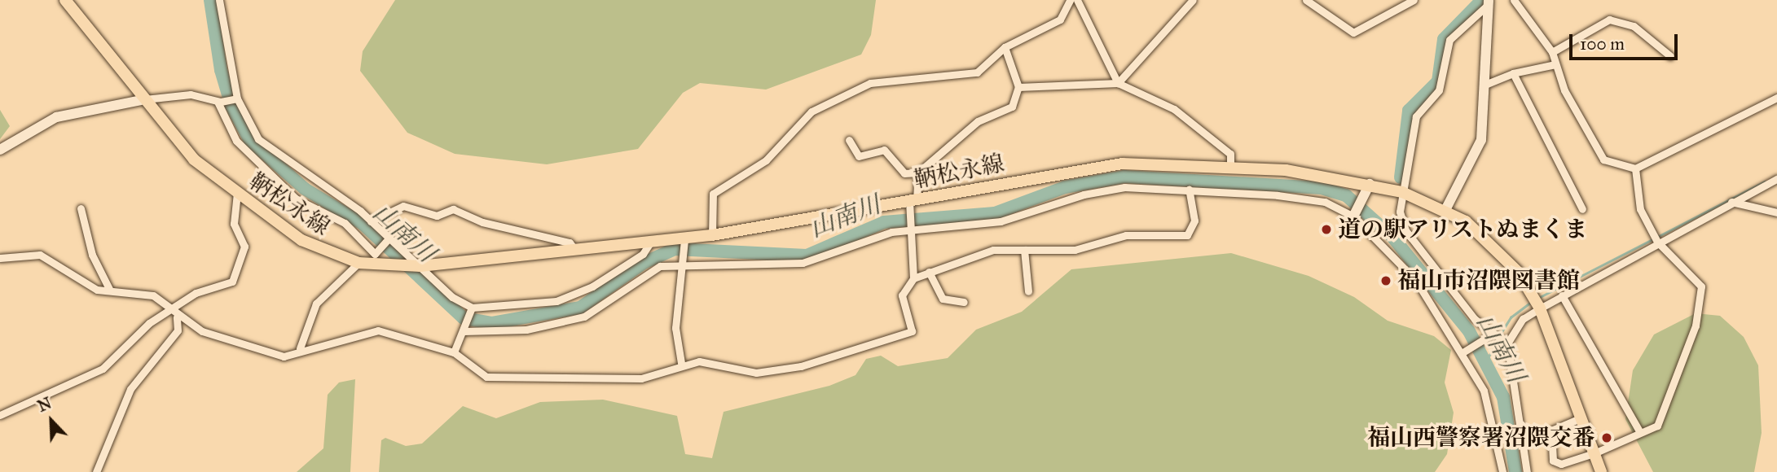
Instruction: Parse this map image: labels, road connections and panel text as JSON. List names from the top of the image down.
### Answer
{
  "streets": {
    "main road": ["鞆松永線"]
  },
  "water": ["山南川"],
  "places": ["道の駅アリストぬまくま", "福山市沼隈図書館", "福山西警察署沼隈交番"],
  "scale_bar": "100 m",
  "north": "top left"
}
